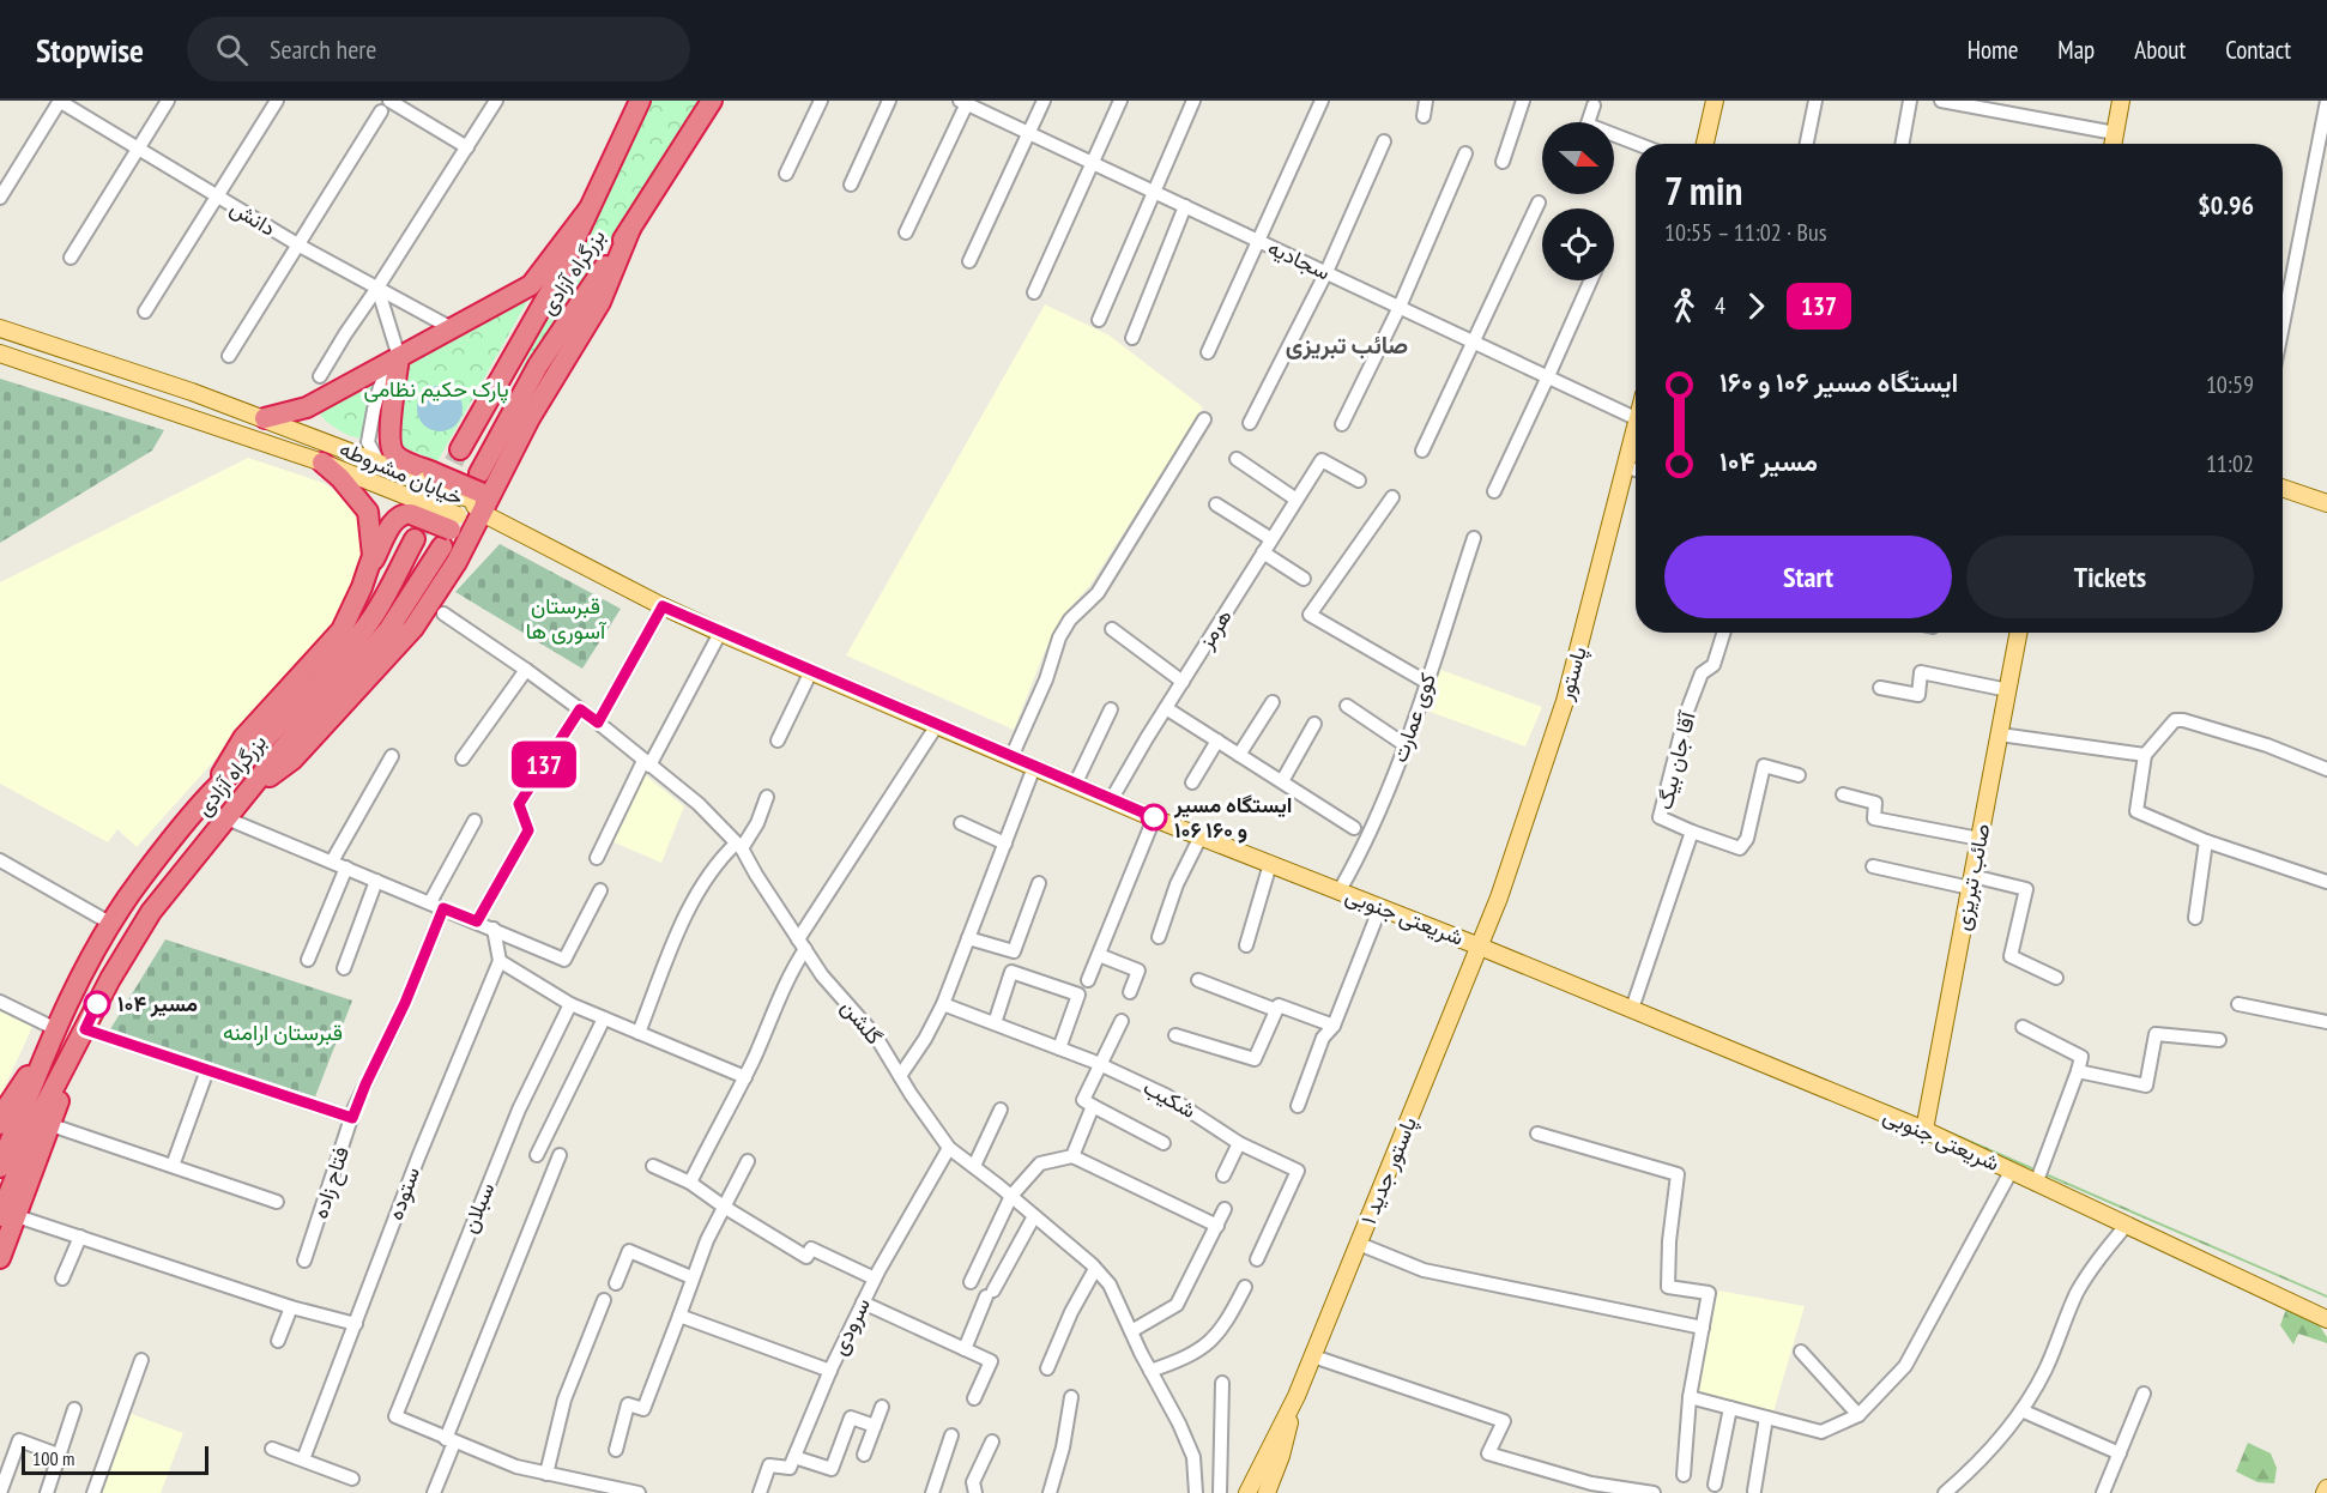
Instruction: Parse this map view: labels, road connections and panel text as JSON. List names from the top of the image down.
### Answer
{
  "streets": {
    "highway": ["بزرگراه آزادی"],
    "main road": [
      "خیابان مشروطه",
      "پاستور",
      "صائب تبریزی",
      "شریعتی جنوبی",
      "پاستور جدید ۱"
    ],
    "street": [
      "دانش",
      "سجادیه",
      "هرمز",
      "کوی عمارت",
      "آقا جان بیگ",
      "گلشن",
      "شکیب",
      "فتاح زاده",
      "ستوده",
      "سبلان",
      "سرودی"
    ]
  },
  "crossings": [
    ["بزرگراه آزادی", "خیابان مشروطه"],
    ["بزرگراه آزادی", "شریعتی جنوبی"],
    ["خیابان مشروطه", "شریعتی جنوبی"],
    ["هرمز", "شریعتی جنوبی"],
    ["پاستور", "شریعتی جنوبی"],
    ["پاستور", "پاستور جدید ۱"],
    ["کوی عمارت", "شریعتی جنوبی"],
    ["آقا جان بیگ", "شریعتی جنوبی"],
    ["صائب تبریزی", "شریعتی جنوبی"],
    ["شریعتی جنوبی", "پاستور جدید ۱"],
    ["گلشن", "سرودی"]
  ],
  "districts": ["صائب تبریزی"],
  "parks": ["پارک حکیم نظامی", "قبرستان آسوری ها", "قبرستان ارامنه"],
  "places": ["ایستگاه مسیر ۱۰۶ و ۱۶۰", "مسیر ۱۰۴"],
  "lines": ["bus line 137"],
  "scale_bar": "100 m",
  "north": "right",
  "page": {
    "header": "Stopwise",
    "search": "Search here",
    "nav": [
      "Home",
      "Map",
      "About",
      "Contact"
    ],
    "on_map": "137",
    "heading": ["7 min", "10:55 – 11:02 · Bus", "$0.96"],
    "legs": ["4", "137"],
    "list": [
      {
        "name": "ایستگاه مسیر ۱۰۶ و ۱۶۰",
        "value": "10:59"
      },
      {
        "name": "مسیر ۱۰۴",
        "value": "11:02"
      }
    ],
    "buttons": ["Start", "Tickets"],
    "scale": "100 m"
  }
}
